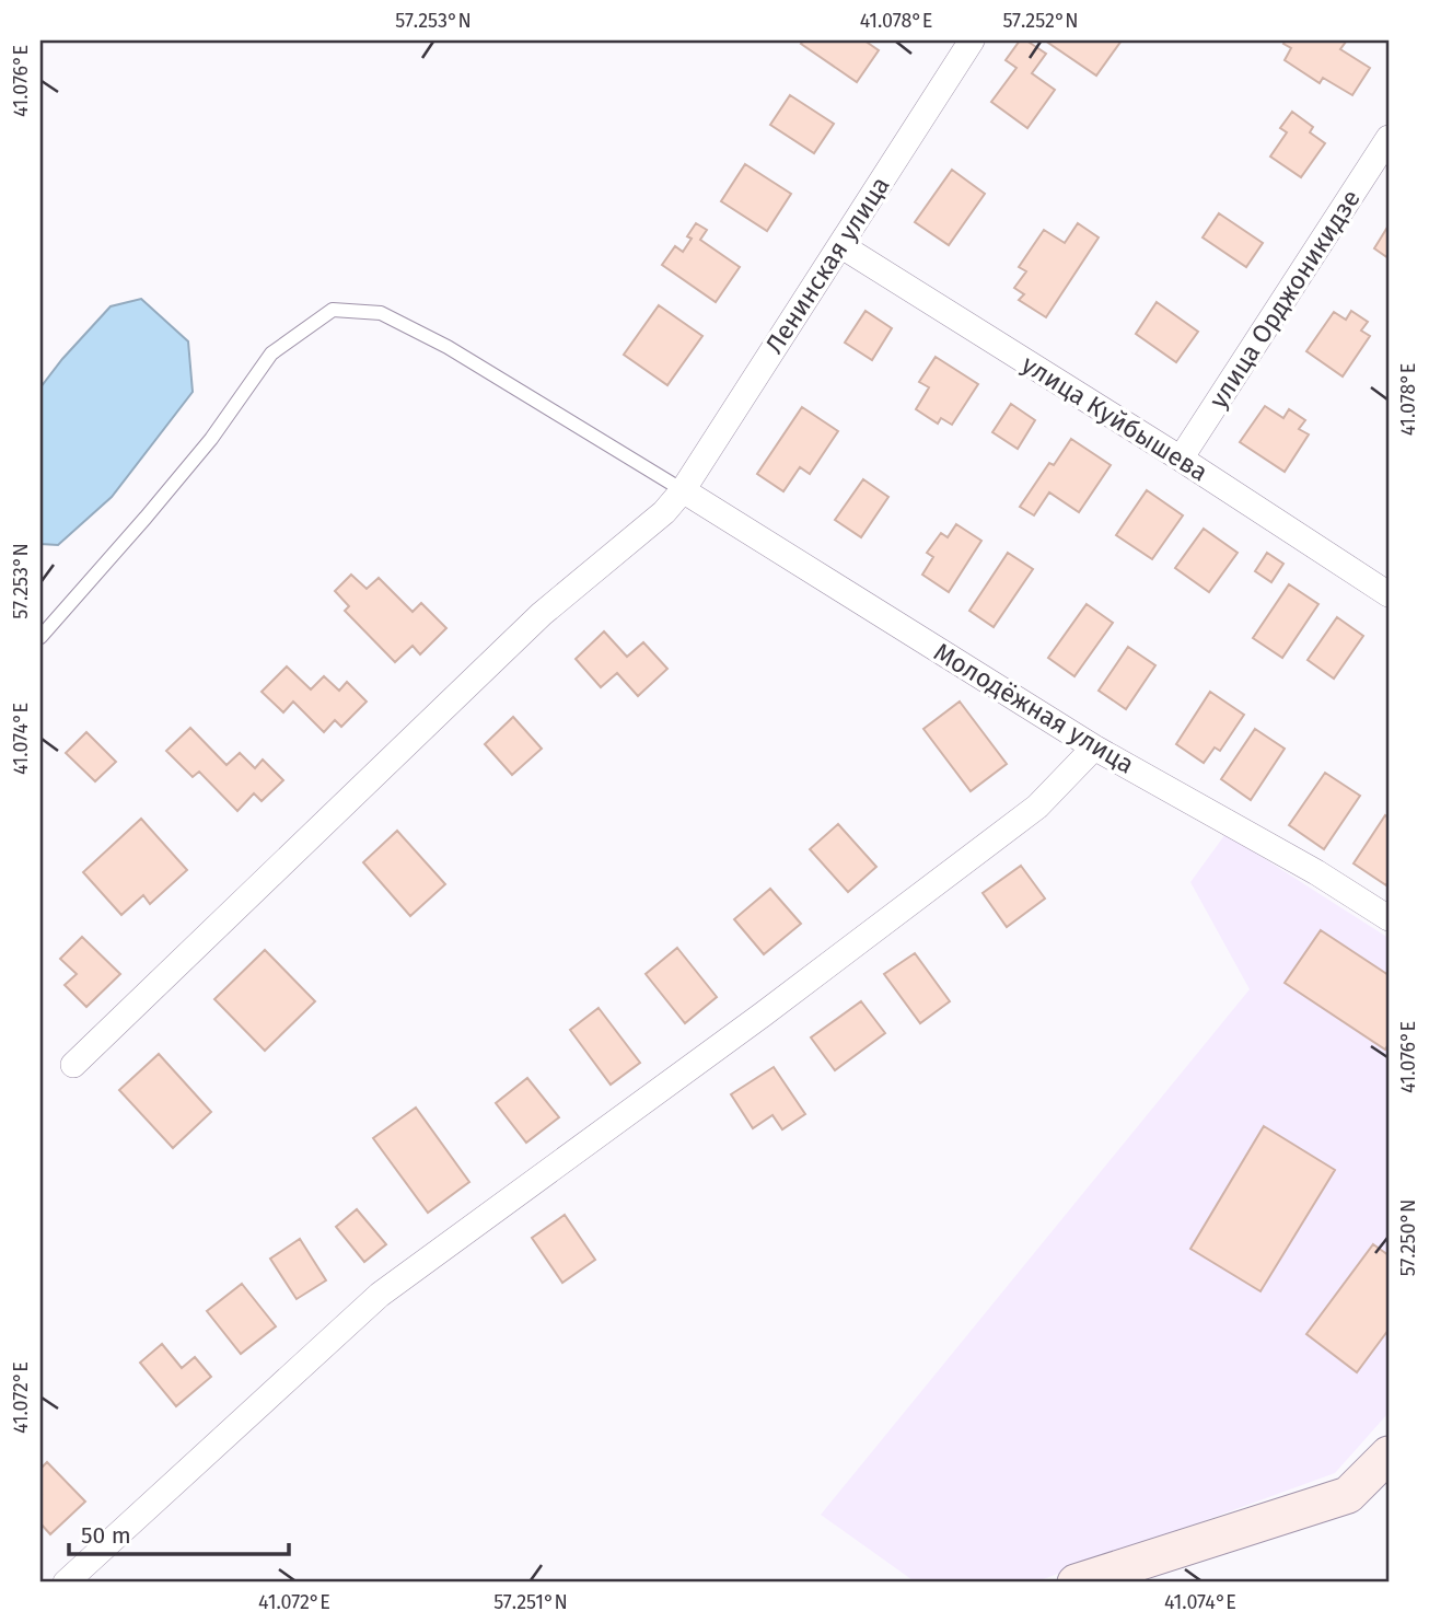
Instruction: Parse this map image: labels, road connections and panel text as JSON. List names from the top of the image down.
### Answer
{
  "streets": {
    "street": [
      "Ленинская улица",
      "улица Орджоникидзе",
      "улица Куйбышева",
      "Молодёжная улица"
    ]
  },
  "crossings": [
    ["Ленинская улица", "улица Куйбышева"],
    ["Ленинская улица", "Молодёжная улица"],
    ["улица Орджоникидзе", "улица Куйбышева"]
  ],
  "scale_bar": "50 m",
  "coordinates": [
    "57.253°N",
    "41.078°E",
    "57.252°N",
    "41.076°E",
    "41.074°E",
    "57.250°N",
    "41.072°E",
    "57.251°N"
  ]
}
